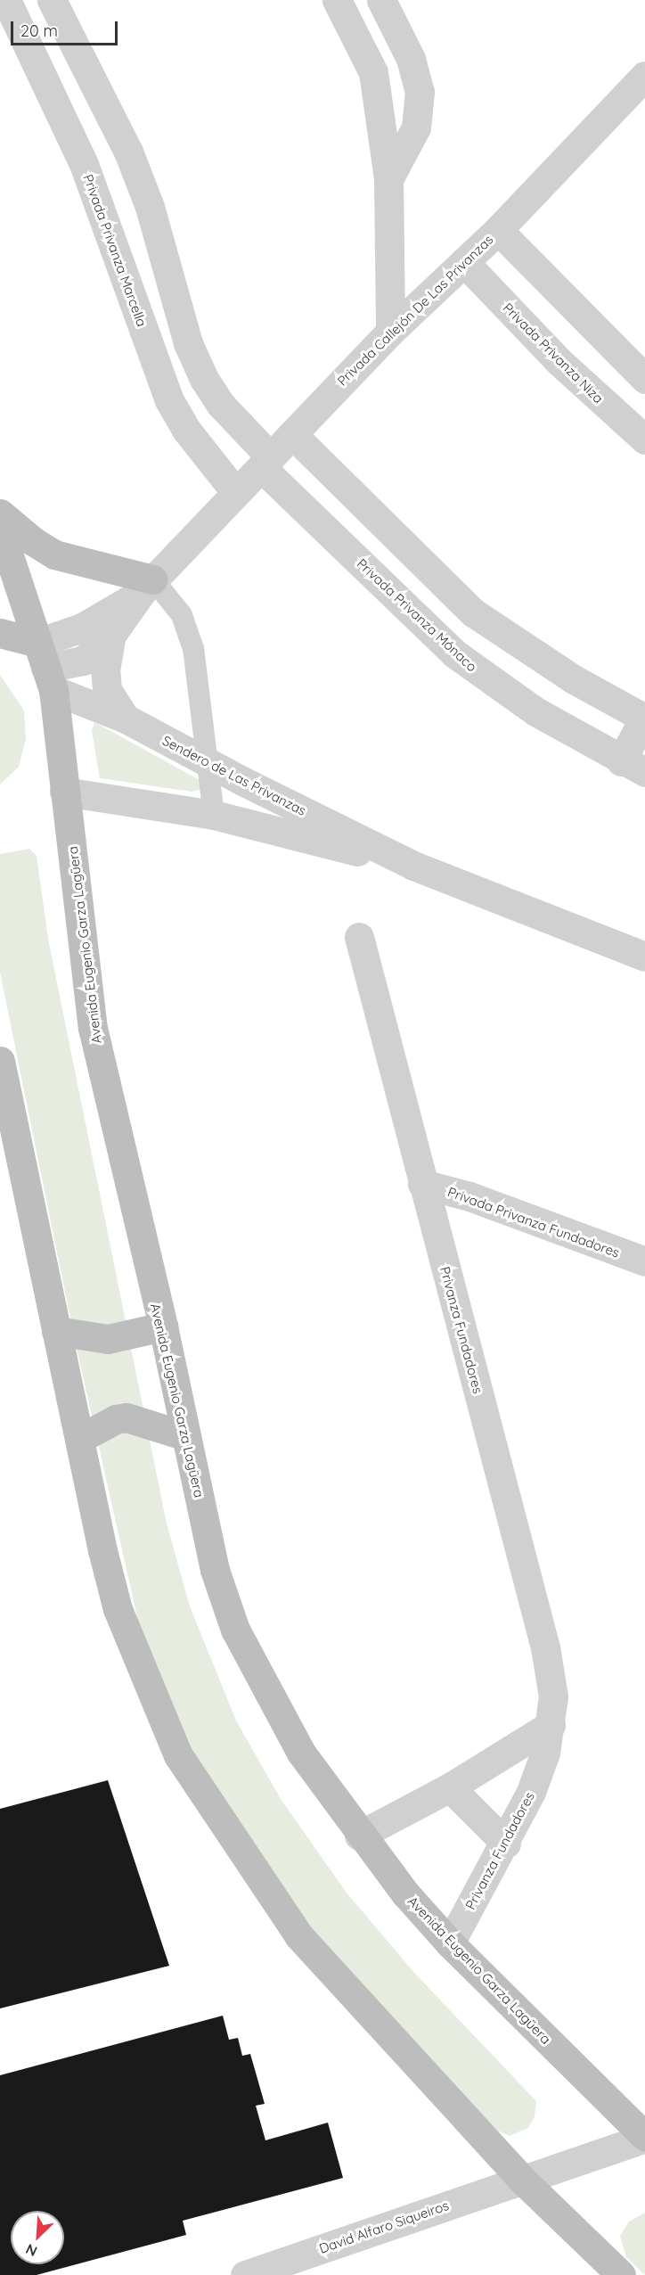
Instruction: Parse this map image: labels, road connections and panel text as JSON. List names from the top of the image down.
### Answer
{
  "streets": {
    "main road": ["Avenida Eugenio Garza Lagüera"],
    "street": [
      "Privada Privanza Marcella",
      "Privada Callejón De Las Privanzas",
      "Privada Privanza Niza",
      "Privada Privanza Mónaco",
      "Sendero de Las Privanzas",
      "Privada Privanza Fundadores",
      "Privanza Fundadores",
      "David Alfaro Siqueiros"
    ]
  },
  "crossings": [
    ["Privada Privanza Marcella", "Privada Callejón De Las Privanzas"],
    ["Privada Callejón De Las Privanzas", "Privada Privanza Niza"],
    ["Privada Callejón De Las Privanzas", "Privada Privanza Mónaco"],
    ["Privada Callejón De Las Privanzas", "Sendero de Las Privanzas"],
    ["Privada Callejón De Las Privanzas", "Avenida Eugenio Garza Lagüera"],
    ["Sendero de Las Privanzas", "Avenida Eugenio Garza Lagüera"],
    ["Avenida Eugenio Garza Lagüera", "Privanza Fundadores"],
    ["Avenida Eugenio Garza Lagüera", "David Alfaro Siqueiros"],
    ["Privada Privanza Fundadores", "Privanza Fundadores"]
  ],
  "scale_bar": "20 m",
  "north": "bottom left"
}
